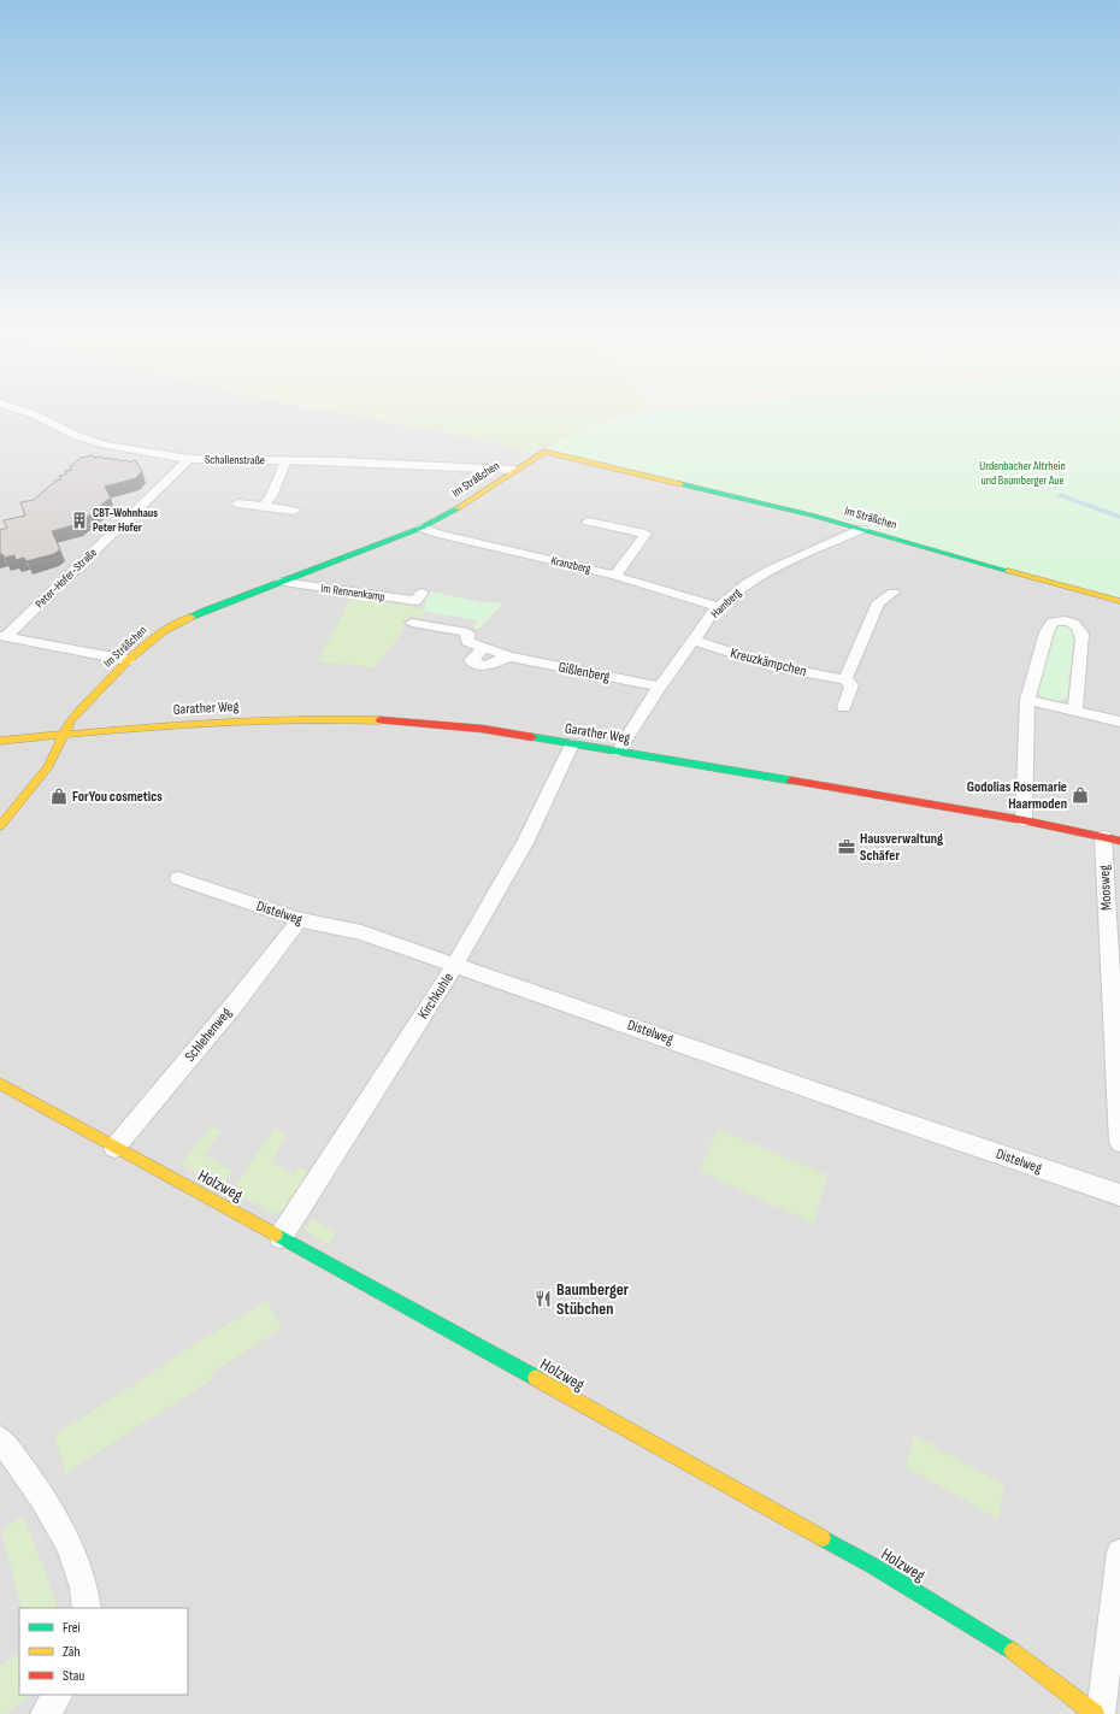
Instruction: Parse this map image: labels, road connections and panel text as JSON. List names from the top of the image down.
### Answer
{
  "streets": {
    "street": [
      "Schallenstraße",
      "Im Sträßchen",
      "Kranzberg",
      "Peter-Hofer-Straße",
      "Im Rennenkamp",
      "Hamberg",
      "Kreuzkämpchen",
      "Gißlenberg",
      "Garather Weg",
      "Moosweg",
      "Distelweg",
      "Kirchkuhle",
      "Schlehenweg",
      "Holzweg"
    ]
  },
  "crossings": [
    ["Schallenstraße", "Im Sträßchen"],
    ["Schallenstraße", "Peter-Hofer-Straße"],
    ["Im Sträßchen", "Kranzberg"],
    ["Im Sträßchen", "Im Rennenkamp"],
    ["Im Sträßchen", "Hamberg"],
    ["Im Sträßchen", "Garather Weg"],
    ["Kranzberg", "Hamberg"],
    ["Hamberg", "Kreuzkämpchen"],
    ["Hamberg", "Gißlenberg"],
    ["Hamberg", "Garather Weg"],
    ["Garather Weg", "Moosweg"],
    ["Garather Weg", "Kirchkuhle"],
    ["Distelweg", "Kirchkuhle"],
    ["Distelweg", "Schlehenweg"],
    ["Kirchkuhle", "Holzweg"],
    ["Schlehenweg", "Holzweg"]
  ],
  "parks": ["Urdenbacher Altrhein und Baumberger Aue"],
  "places": {
    "building": ["CBT-Wohnhaus Peter Hofer"],
    "shop": ["Godolias Rosemarie Haarmoden", "ForYou cosmetics"],
    "office": ["Hausverwaltung Schäfer"],
    "restaurant": ["Baumberger Stübchen"]
  },
  "legend": ["Frei", "Zäh", "Stau"]
}
